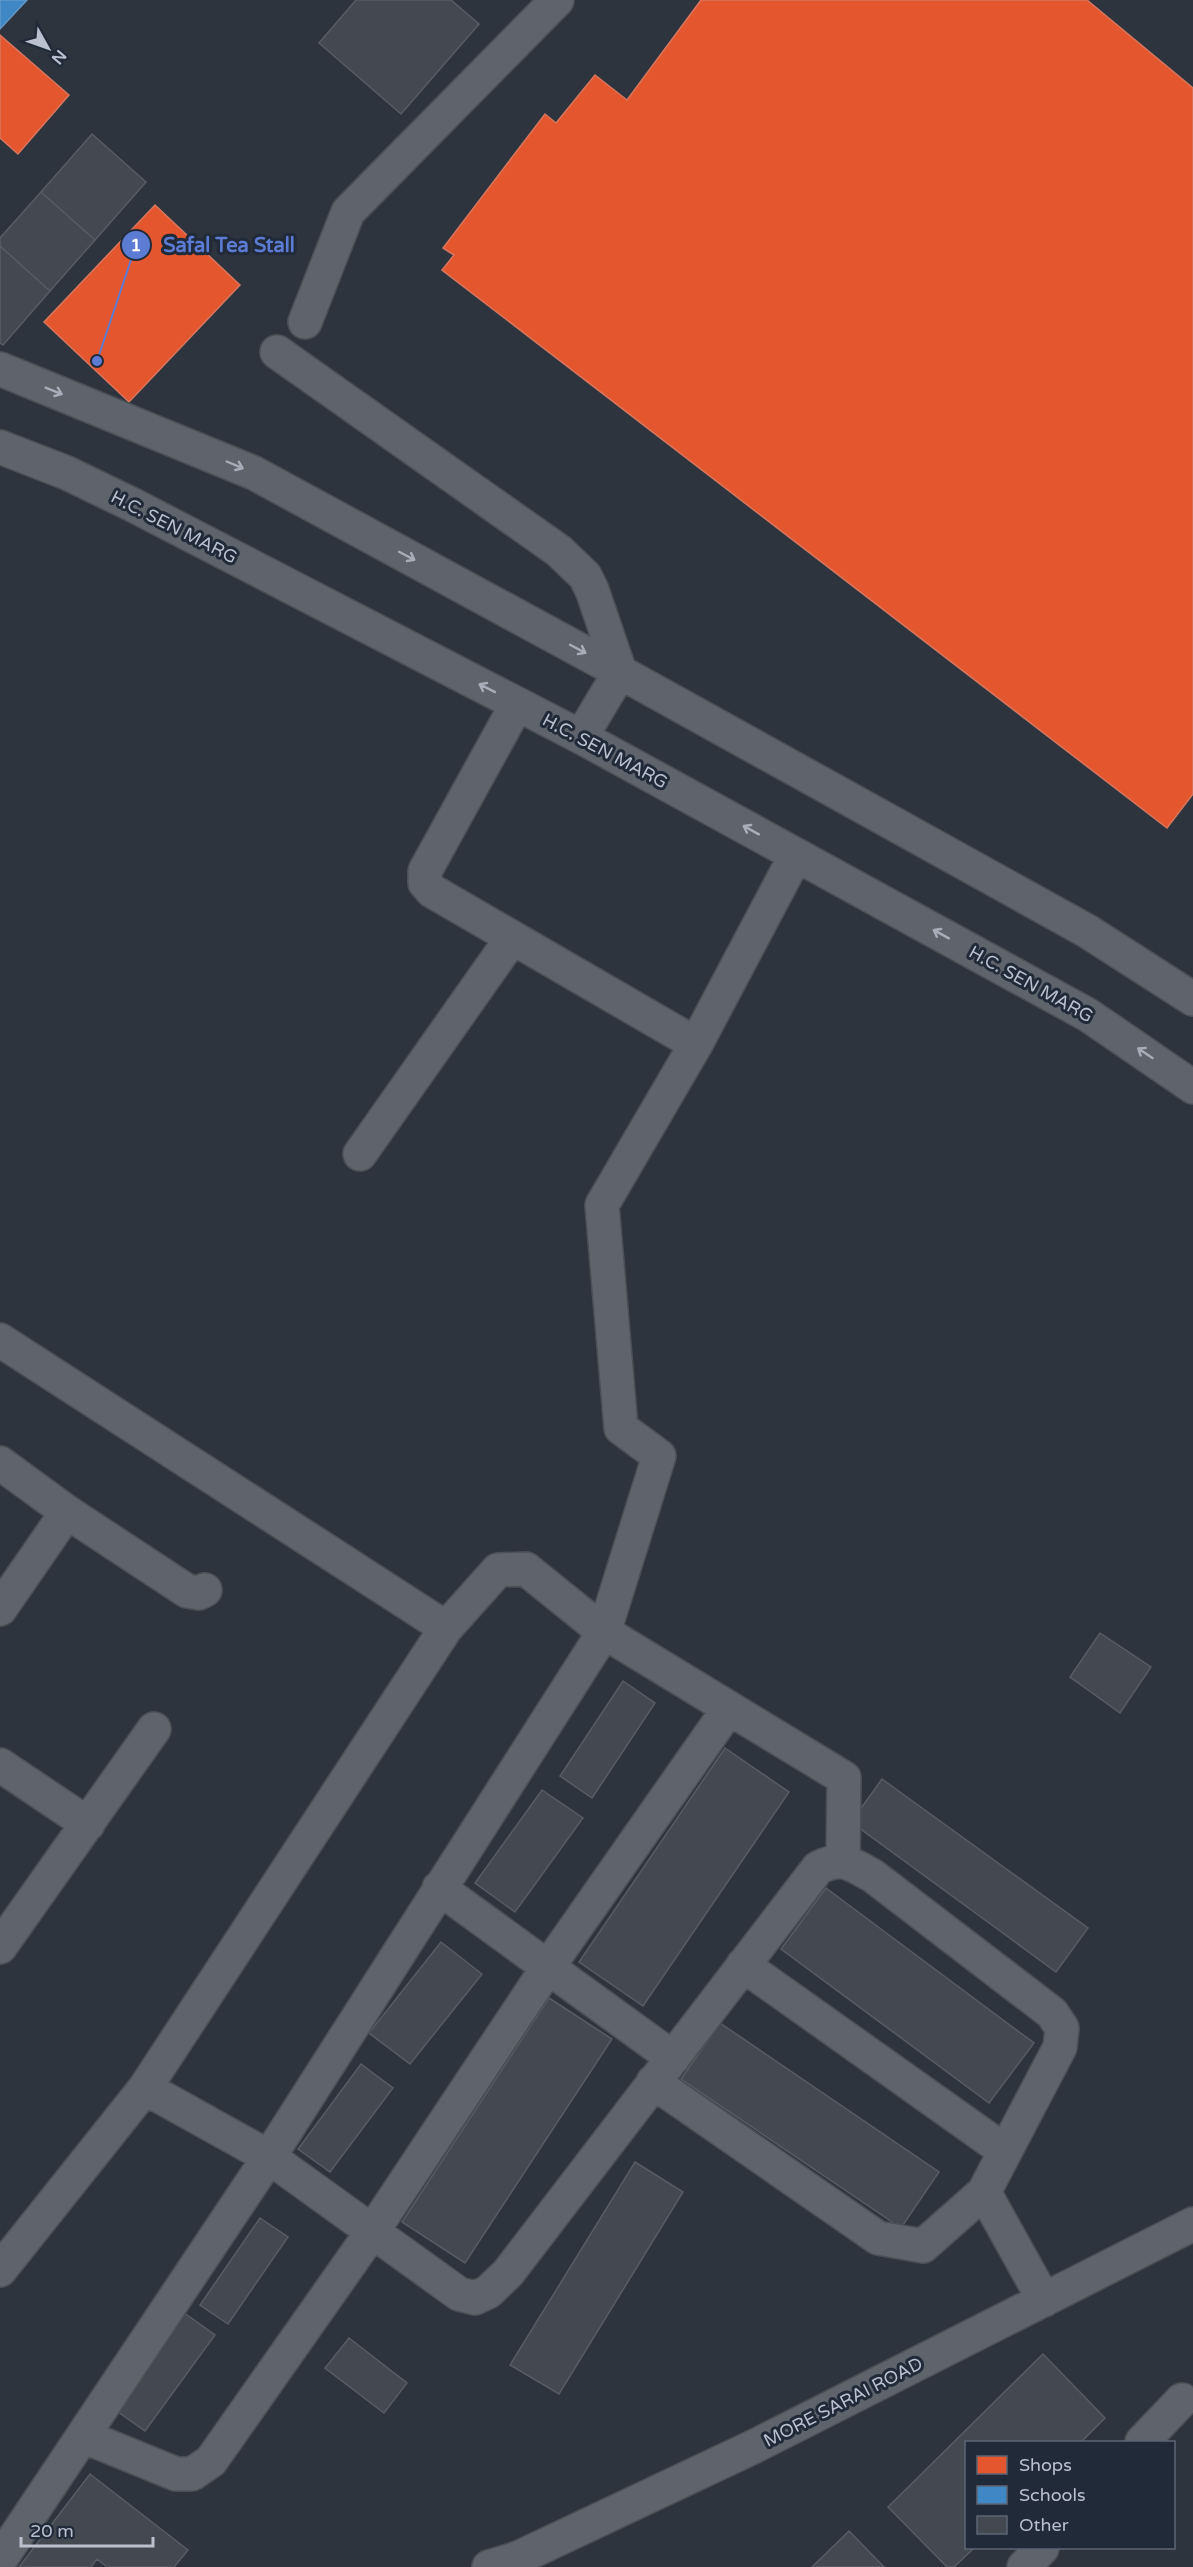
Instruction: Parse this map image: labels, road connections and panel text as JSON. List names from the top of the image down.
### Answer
{
  "streets": {
    "street": ["H.C. SEN MARG", "MORE SARAI ROAD"]
  },
  "places": ["Safal Tea Stall"],
  "legend": ["Shops", "Schools", "Other"],
  "scale_bar": "20 m",
  "north": "bottom right"
}
